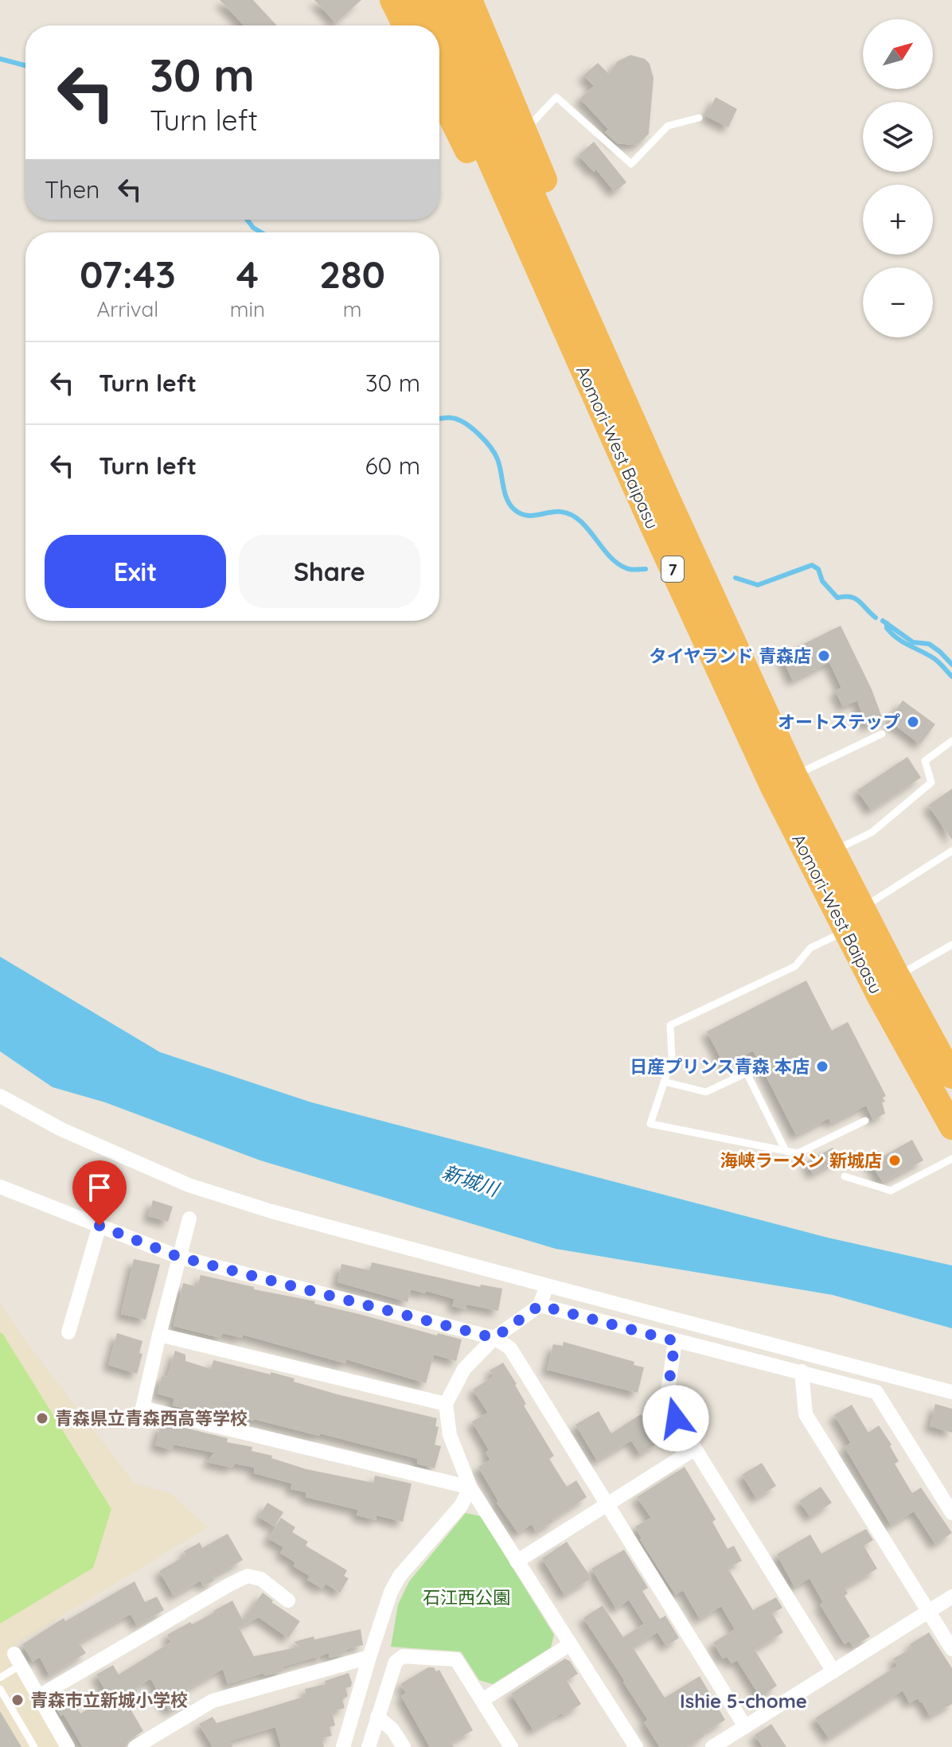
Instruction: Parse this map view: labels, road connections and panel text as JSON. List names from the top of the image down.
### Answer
{
  "streets": {
    "highway": ["Aomori-West Baipasu", "7"]
  },
  "districts": ["Ishie 5-chome"],
  "water": ["新城川"],
  "parks": ["石江西公園"],
  "places": [
    "タイヤランド 青森店",
    "オートステップ",
    "日産プリンス青森 本店",
    "海峡ラーメン 新城店",
    "青森県立青森西高等学校",
    "青森市立新城小学校"
  ],
  "north": "top right",
  "page": {
    "map_buttons": ["+", "−"],
    "turn": ["30 m", "Turn left"],
    "then": "Then",
    "eta": [
      "07:43",
      "Arrival",
      "4",
      "min",
      "280",
      "m"
    ],
    "list": [
      {
        "name": "Turn left",
        "value": "30 m"
      },
      {
        "name": "Turn left",
        "value": "60 m"
      }
    ],
    "buttons": ["Exit", "Share"]
  }
}
